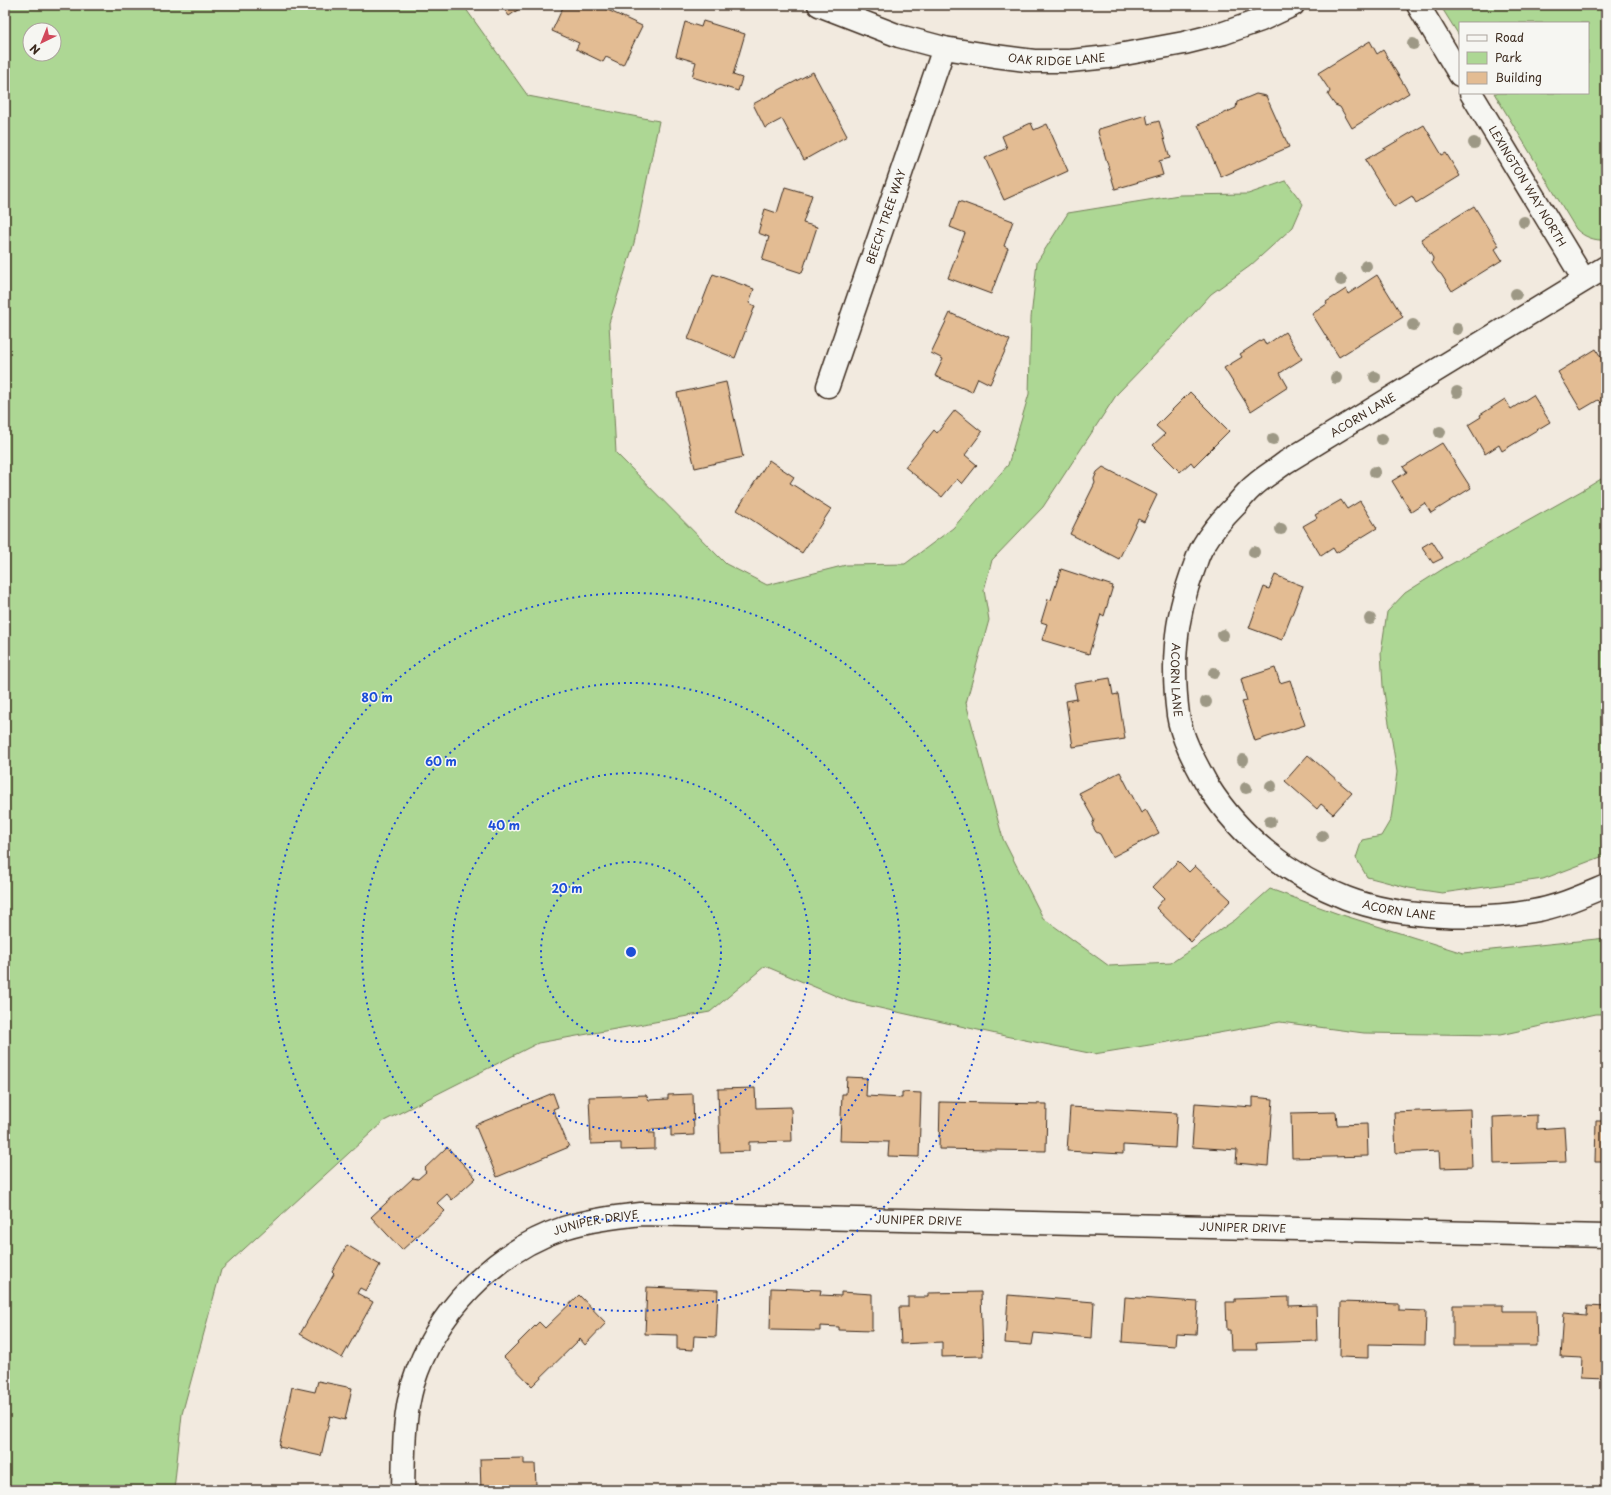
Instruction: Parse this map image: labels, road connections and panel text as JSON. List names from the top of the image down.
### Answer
{
  "streets": {
    "street": [
      "OAK RIDGE LANE",
      "LEXINGTON WAY NORTH",
      "BEECH TREE WAY",
      "ACORN LANE",
      "JUNIPER DRIVE"
    ]
  },
  "crossings": [
    ["OAK RIDGE LANE", "BEECH TREE WAY"],
    ["LEXINGTON WAY NORTH", "ACORN LANE"]
  ],
  "legend": ["Road", "Park", "Building"],
  "north": "bottom left",
  "rings": [
    "80 m",
    "60 m",
    "40 m",
    "20 m"
  ]
}
